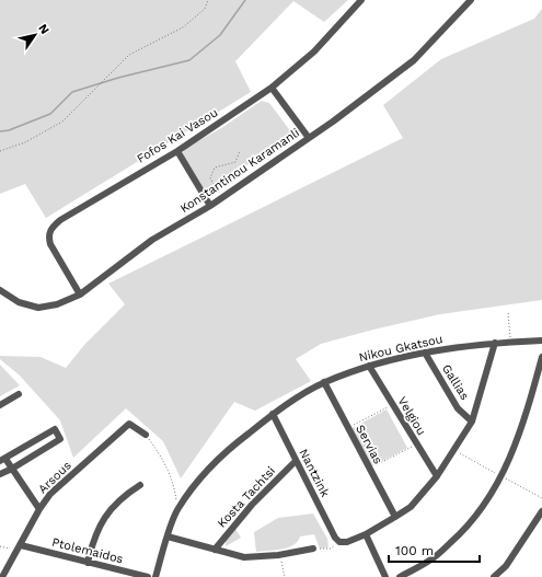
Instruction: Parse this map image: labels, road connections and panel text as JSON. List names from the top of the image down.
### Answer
{
  "streets": {
    "street": [
      "Fofos Kai Vasou",
      "Konstantinou Karamanli",
      "Nikou Gkatsou",
      "Gallias",
      "Velgiou",
      "Servias",
      "Nantzink",
      "Arsous",
      "Kosta Tachtsi",
      "Ptolemaidos"
    ]
  },
  "crossings": [
    ["Fofos Kai Vasou", "Konstantinou Karamanli"],
    ["Nikou Gkatsou", "Gallias"],
    ["Nikou Gkatsou", "Velgiou"],
    ["Nikou Gkatsou", "Servias"],
    ["Nikou Gkatsou", "Nantzink"],
    ["Nantzink", "Kosta Tachtsi"],
    ["Arsous", "Ptolemaidos"]
  ],
  "scale_bar": "100 m",
  "north": "top right"
}
